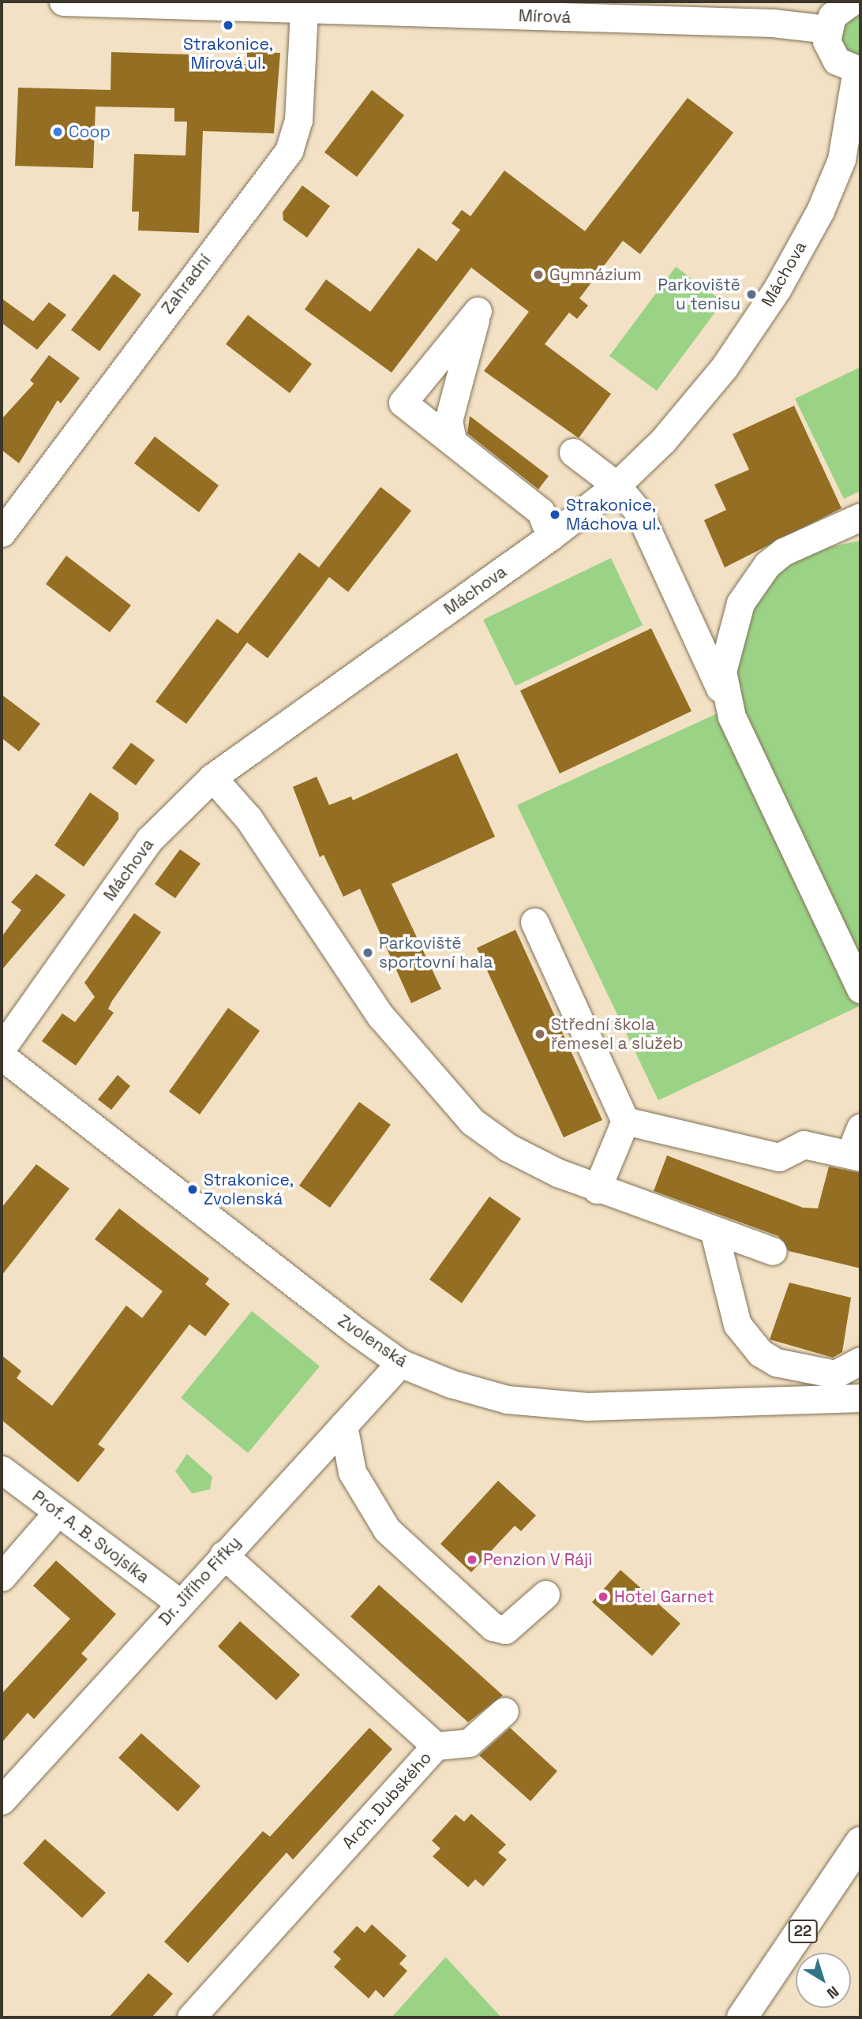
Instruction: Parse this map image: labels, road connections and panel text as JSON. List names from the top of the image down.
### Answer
{
  "streets": {
    "main road": ["22"],
    "street": [
      "Mírová",
      "Máchova",
      "Zahradní",
      "Zvolenská",
      "Prof. A. B. Svojsíka",
      "Dr. Jiřího Fifky",
      "Arch. Dubského"
    ]
  },
  "crossings": [
    ["Mírová", "Zahradní"],
    ["Zvolenská", "Dr. Jiřího Fifky"],
    ["Prof. A. B. Svojsíka", "Dr. Jiřího Fifky"],
    ["Dr. Jiřího Fifky", "Arch. Dubského"]
  ],
  "places": [
    "Strakonice, Mírová ul.",
    "Coop",
    "Gymnázium",
    "Parkoviště u tenisu",
    "Strakonice, Máchova ul.",
    "Parkoviště sportovní hala",
    "Střední škola řemesel a služeb",
    "Strakonice, Zvolenská",
    "Penzion V Ráji",
    "Hotel Garnet"
  ],
  "north": "bottom right"
}
